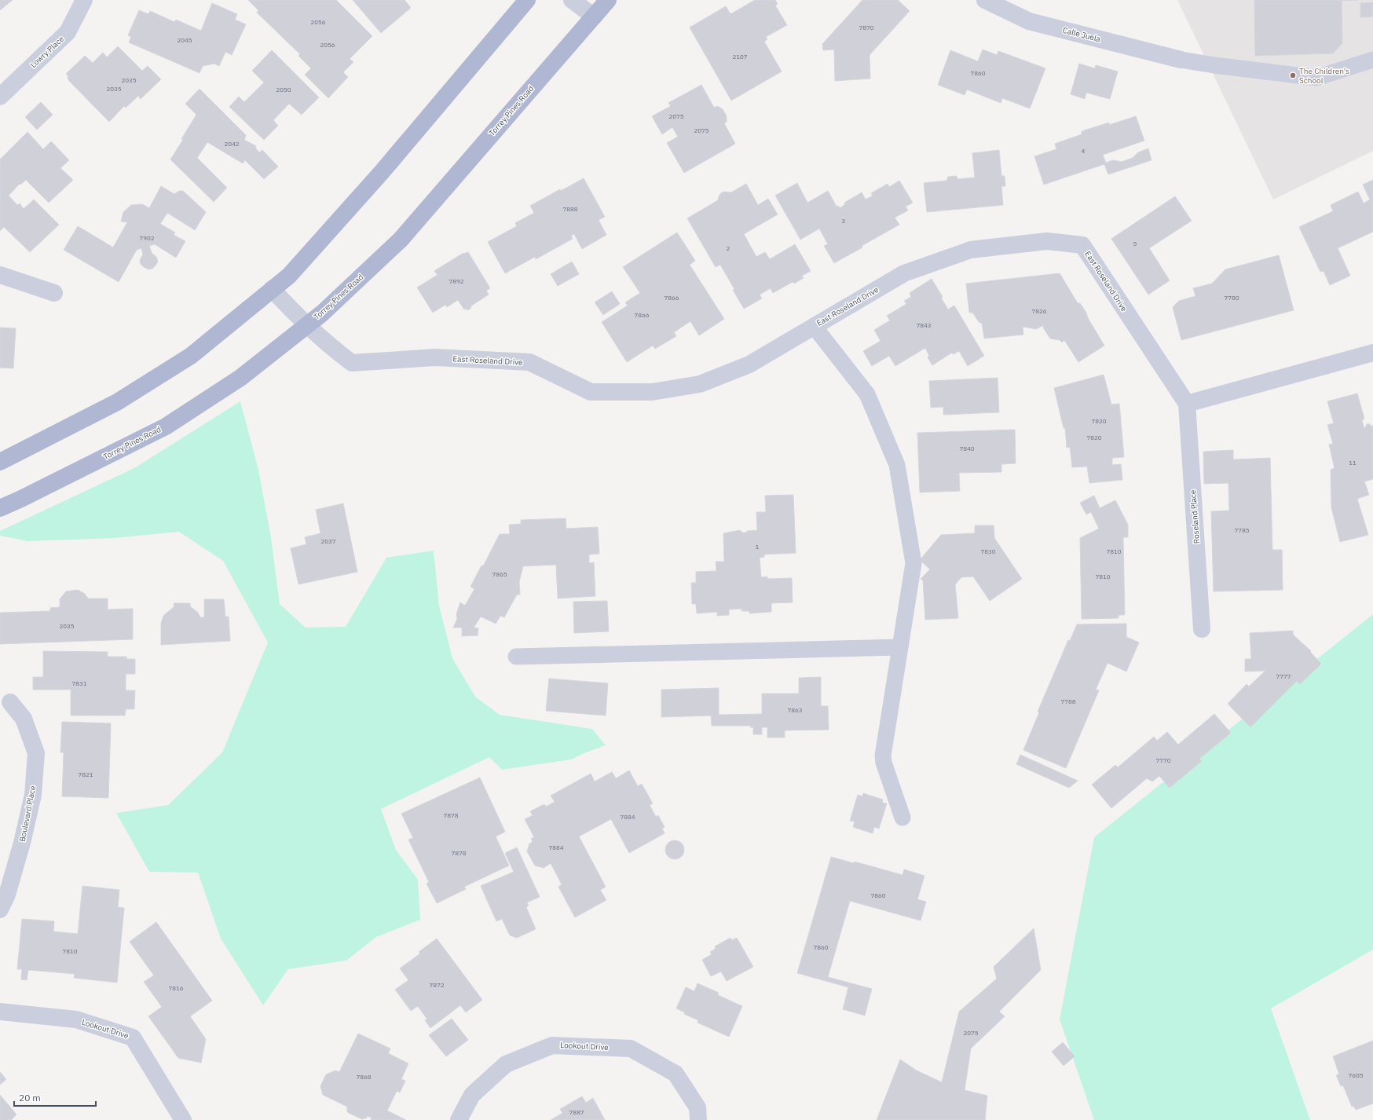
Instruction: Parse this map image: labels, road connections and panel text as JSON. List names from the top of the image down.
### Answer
{
  "streets": {
    "main road": ["Torrey Pines Road"],
    "street": [
      "Calle Juela",
      "Lowry Place",
      "East Roseland Drive",
      "Roseland Place",
      "Boulevard Place",
      "Lookout Drive"
    ]
  },
  "crossings": [
    ["Torrey Pines Road", "East Roseland Drive"],
    ["East Roseland Drive", "Roseland Place"]
  ],
  "places": ["The Children's School"],
  "house_numbers": [
    "2056",
    "7870",
    "2045",
    "2056",
    "2107",
    "7860",
    "2035",
    "2035",
    "2050",
    "2075",
    "2075",
    "2042",
    "4",
    "7888",
    "3",
    "7902",
    "5",
    "2",
    "7892",
    "7866",
    "7780",
    "7826",
    "7866",
    "7843",
    "7820",
    "7820",
    "7840",
    "11",
    "7785",
    "2037",
    "1",
    "7830",
    "7810",
    "7865",
    "7810",
    "2035",
    "7777",
    "7831",
    "7788",
    "7863",
    "7770",
    "7821",
    "7878",
    "7884",
    "7884",
    "7878",
    "7860",
    "7860",
    "7810",
    "7872",
    "7816",
    "2075",
    "7605",
    "7868",
    "7887"
  ],
  "scale_bar": "20 m"
}
